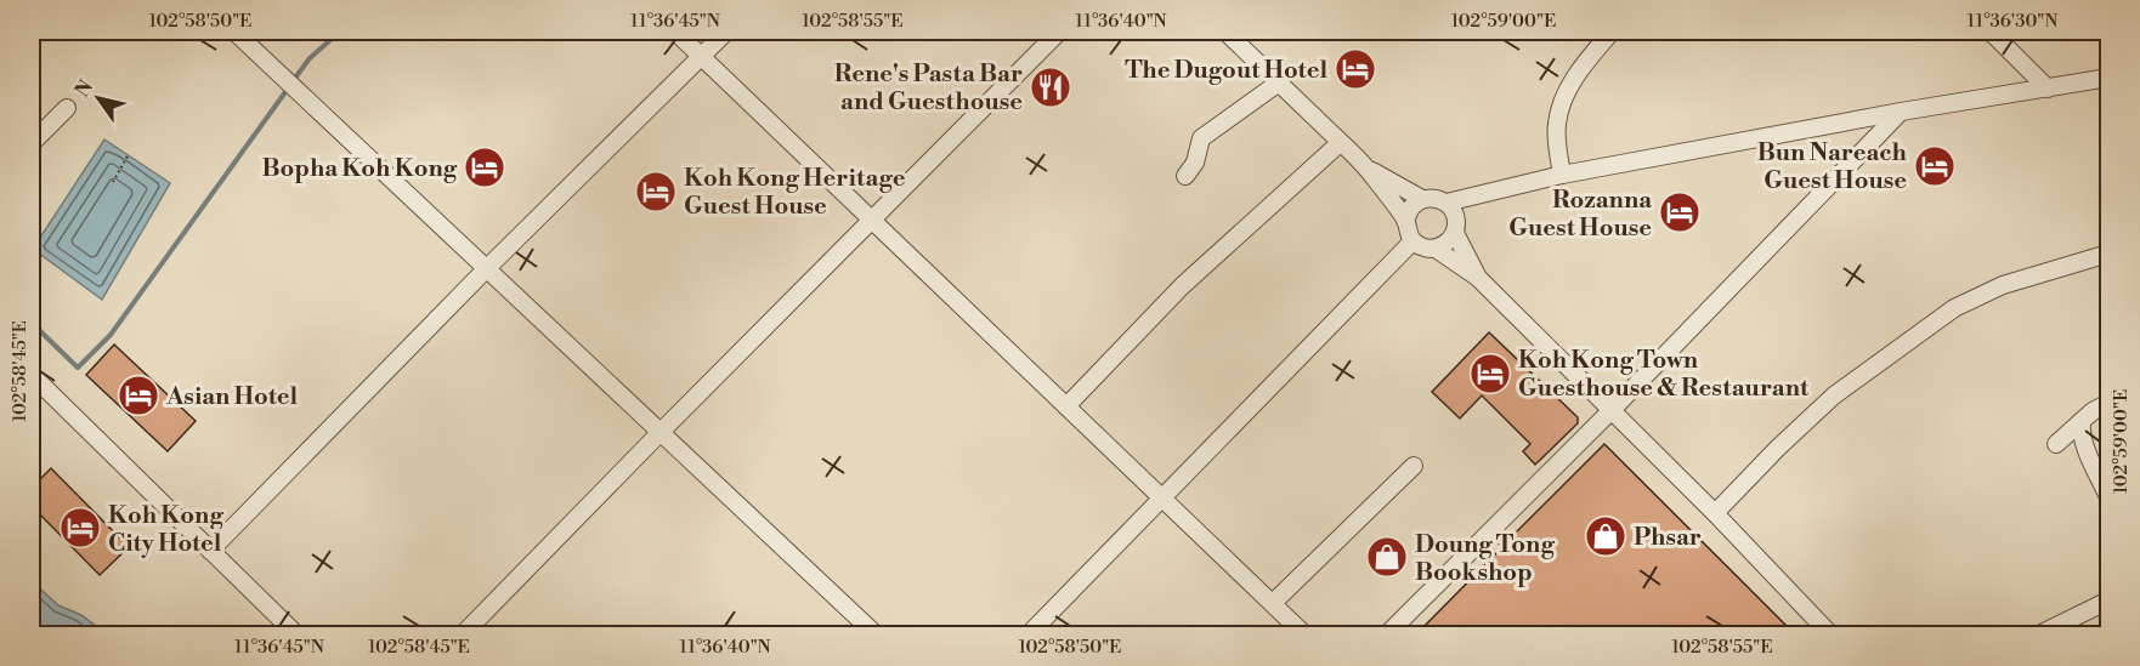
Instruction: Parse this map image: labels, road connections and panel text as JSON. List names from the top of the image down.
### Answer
{
  "places": {
    "hotel": [
      "The Dugout Hotel",
      "Bun Nareach Guest House",
      "Bopha Koh Kong",
      "Koh Kong Heritage Guest House",
      "Rozanna Guest House",
      "Koh Kong Town Guesthouse & Restaurant",
      "Asian Hotel",
      "Koh Kong City Hotel"
    ],
    "restaurant": ["Rene's Pasta Bar and Guesthouse"],
    "shop": ["Phsar", "Doung Tong Bookshop"]
  },
  "north": "top left",
  "coordinates": [
    "102°58'50\"E",
    "11°36'45\"N",
    "102°58'55\"E",
    "11°36'40\"N",
    "102°59'00\"E",
    "11°36'30\"N",
    "102°58'45\"E"
  ]
}
